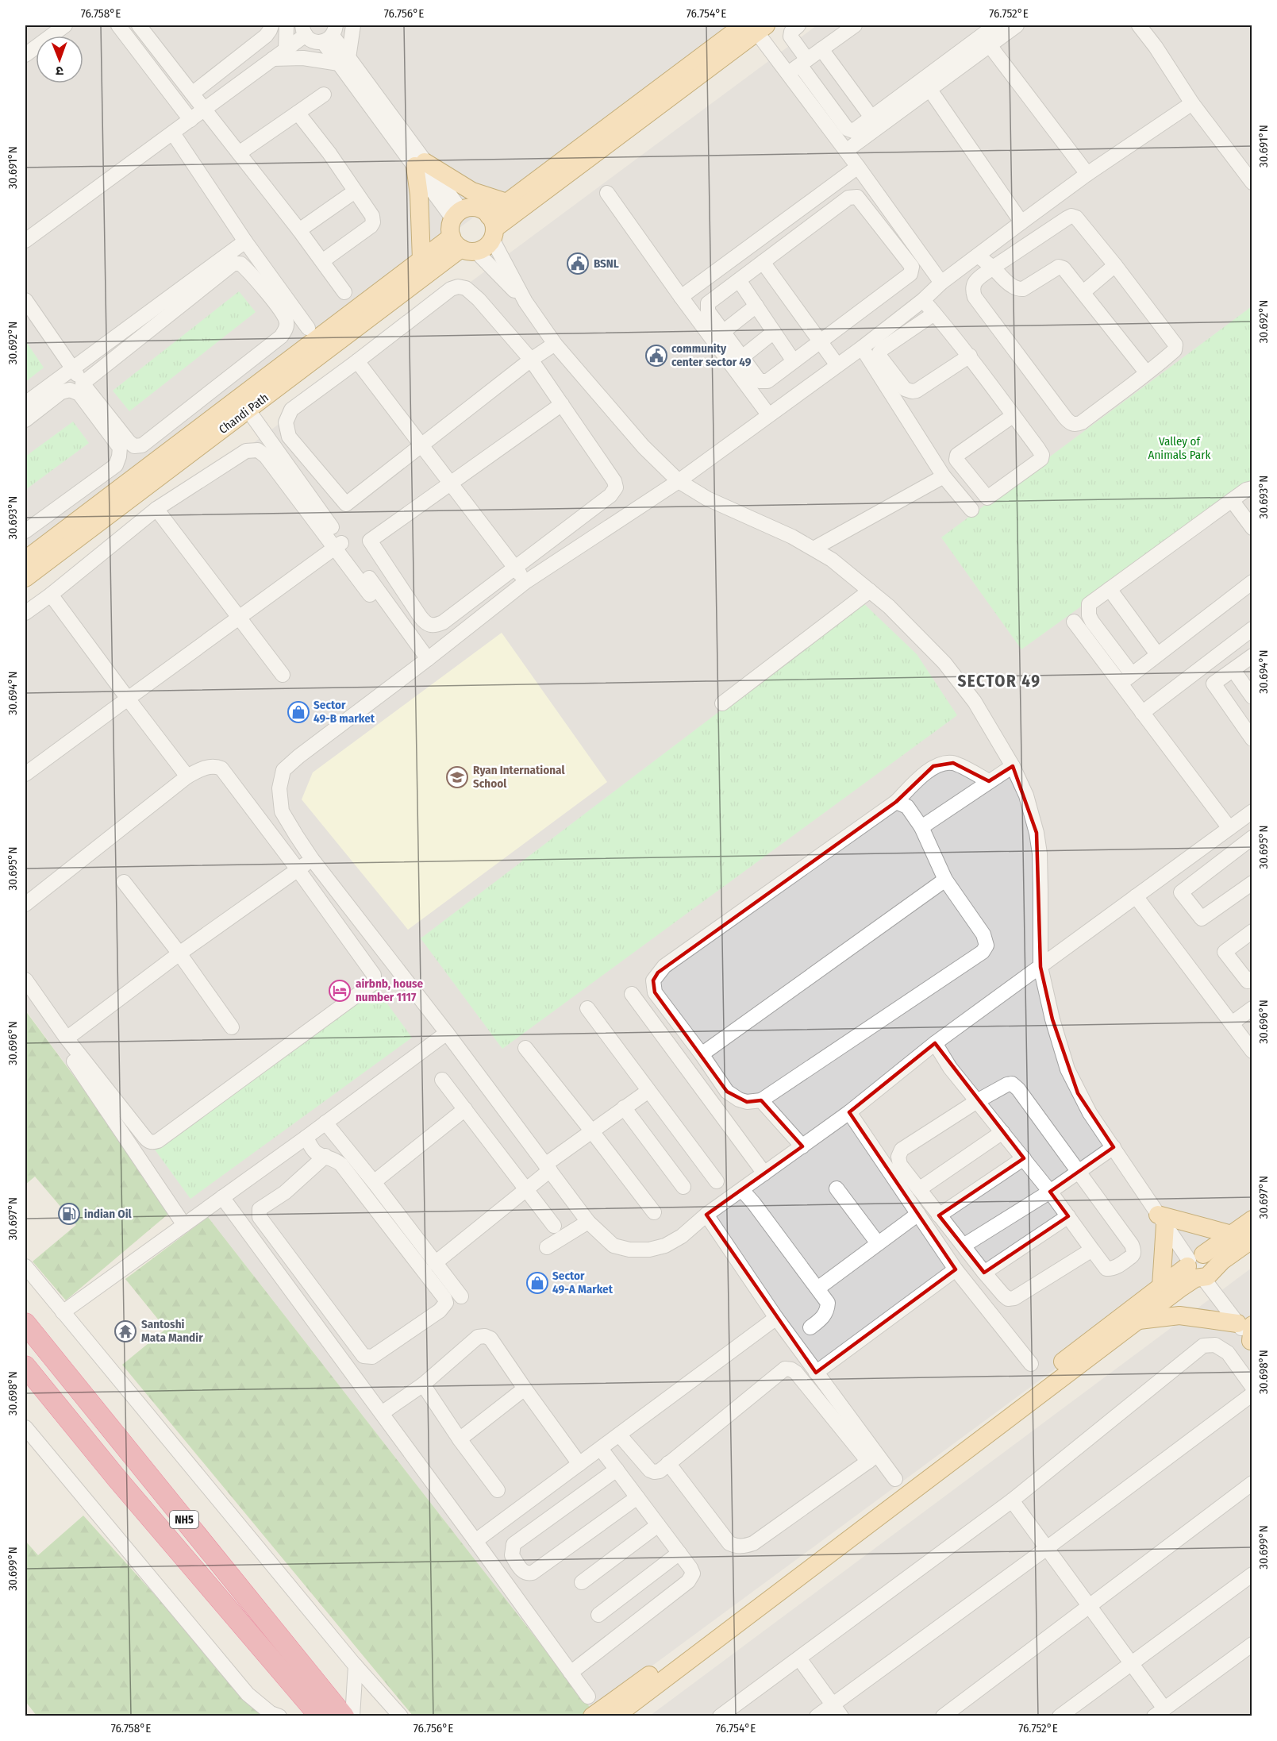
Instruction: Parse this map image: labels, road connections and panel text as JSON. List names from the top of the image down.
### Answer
{
  "streets": {
    "highway": ["NH5"],
    "main road": ["Chandi Path"]
  },
  "districts": ["SECTOR 49"],
  "parks": ["Valley of Animals Park"],
  "places": {
    "public building": ["BSNL", "community center sector 49"],
    "shop": ["Sector 49-B market", "Sector 49-A Market"],
    "school or university": ["Ryan International School"],
    "hotel": ["airbnb, house number 1117"],
    "fuel station": ["indian Oil"],
    "temple": ["Santoshi Mata Mandir"]
  },
  "north": "bottom",
  "coordinates": [
    "76.758°E",
    "76.756°E",
    "76.754°E",
    "76.752°E",
    "30.691°N",
    "30.692°N",
    "30.693°N",
    "30.694°N",
    "30.695°N",
    "30.696°N",
    "30.697°N",
    "30.698°N",
    "30.699°N"
  ]
}
